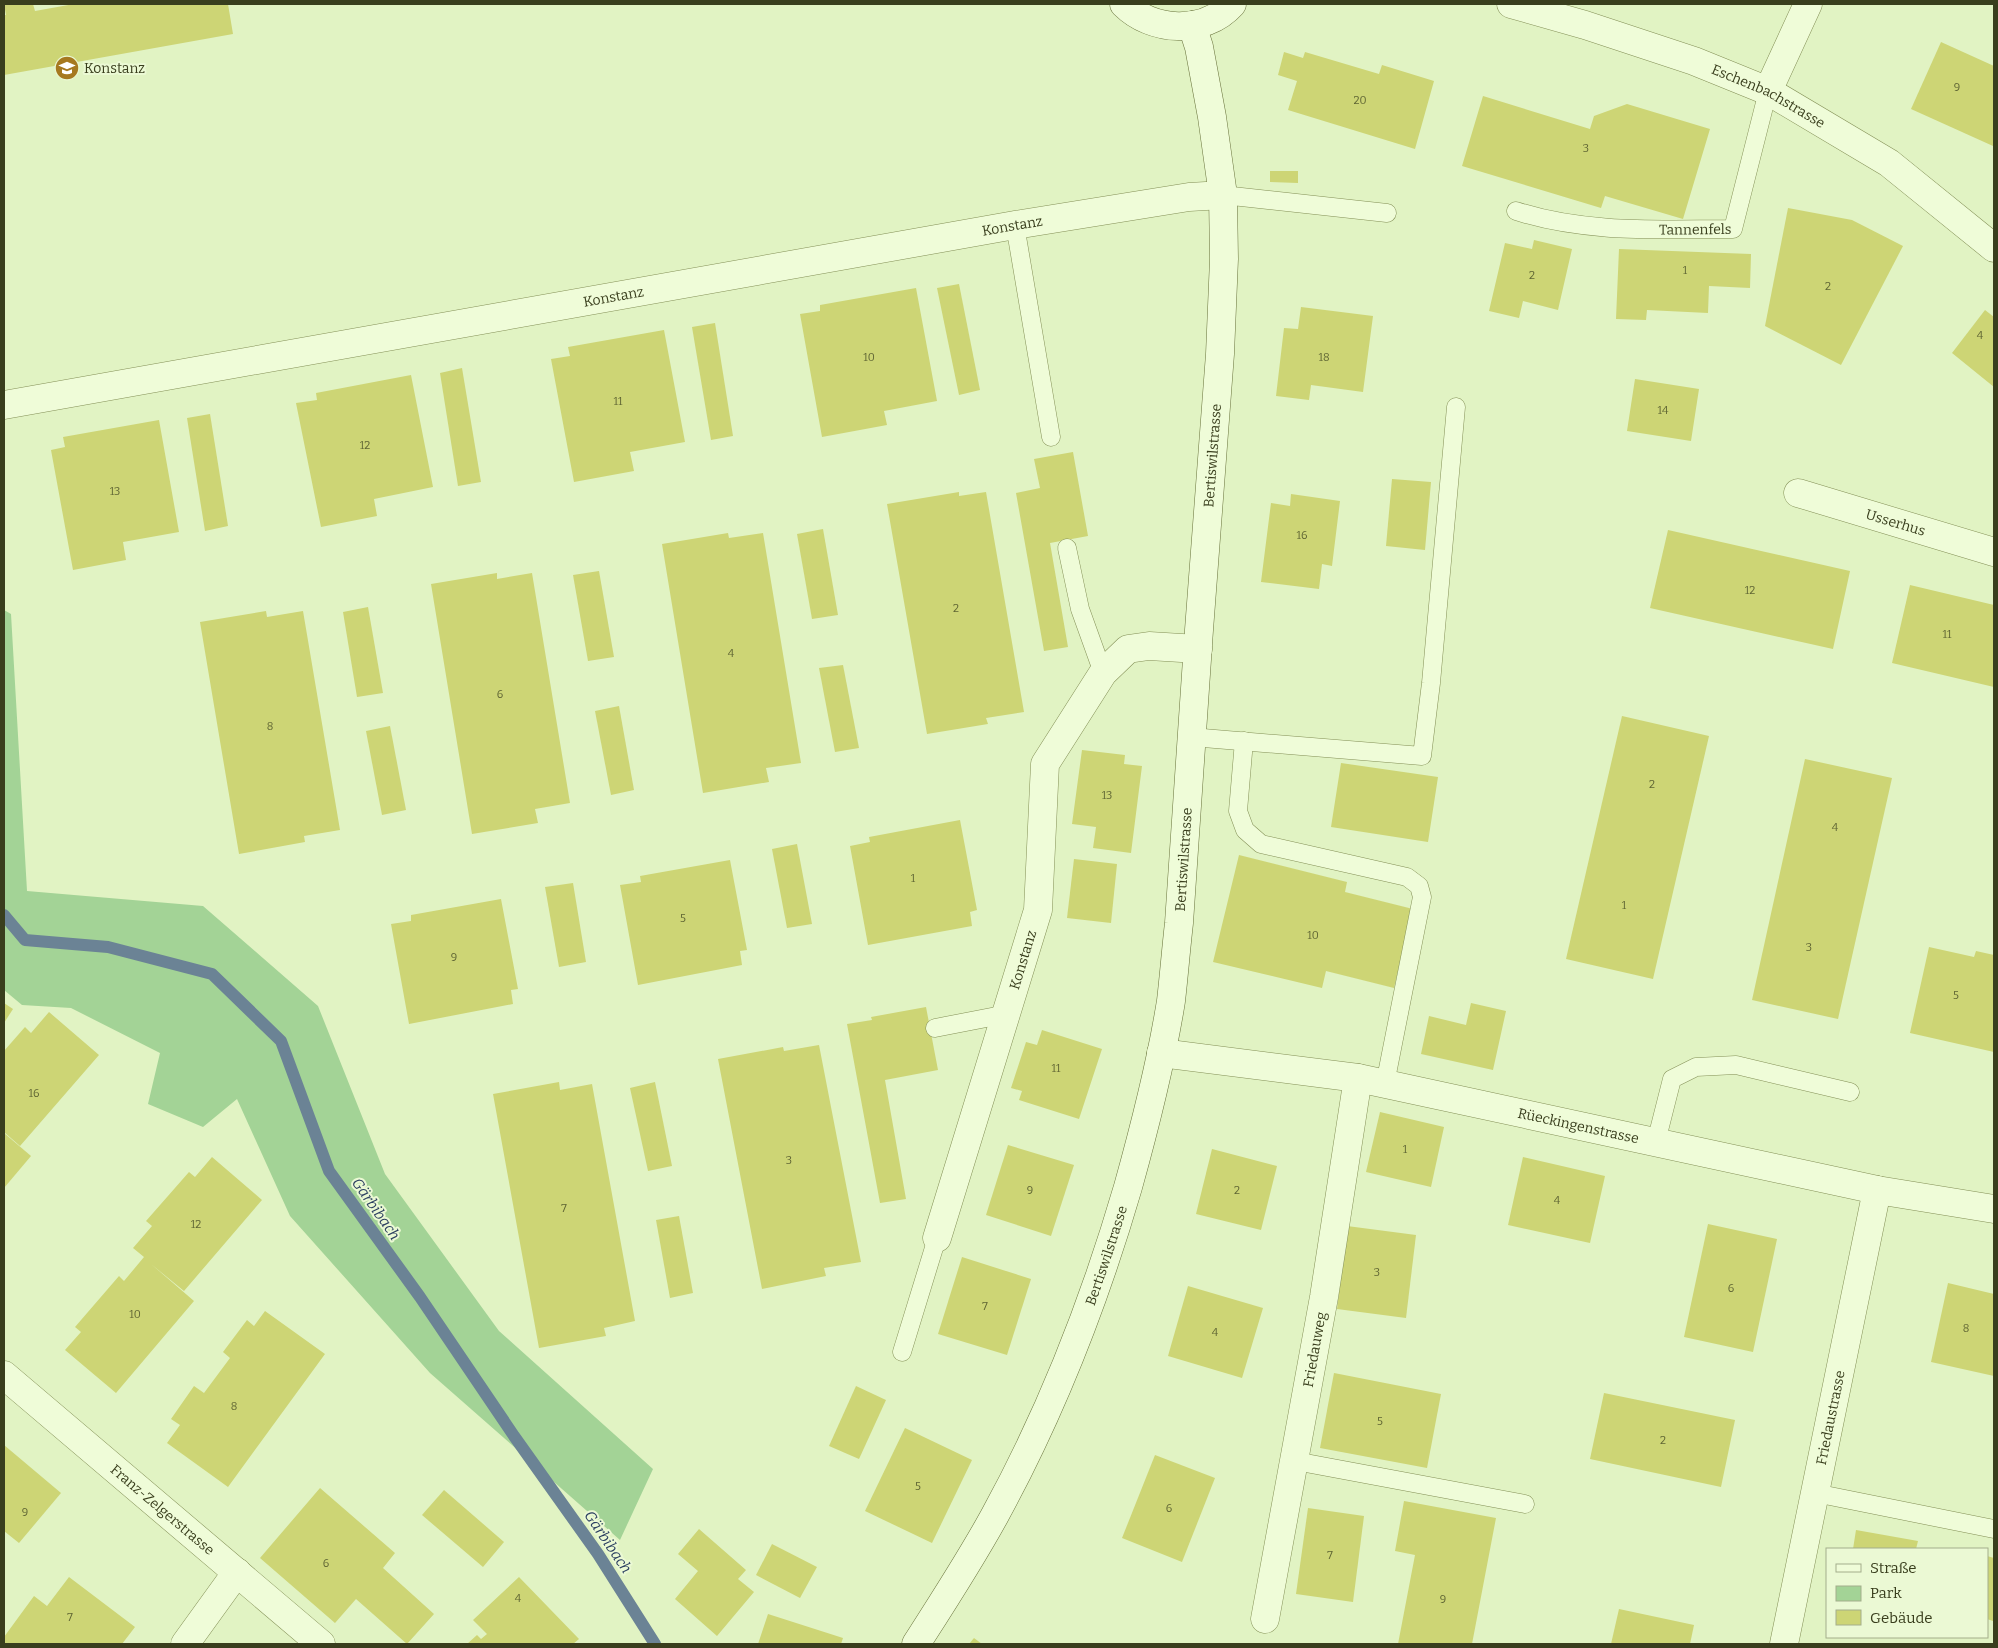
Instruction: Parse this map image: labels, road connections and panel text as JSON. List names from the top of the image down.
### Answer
{
  "streets": {
    "street": [
      "Eschenbachstrasse",
      "Konstanz",
      "Bertiswilstrasse",
      "Usserhus",
      "Rüeckingenstrasse",
      "Friedauweg",
      "Friedaustrasse",
      "Franz-Zelgerstrasse"
    ],
    "lane": ["Tannenfels"]
  },
  "crossings": [
    ["Eschenbachstrasse", "Tannenfels"],
    ["Konstanz", "Bertiswilstrasse"],
    ["Bertiswilstrasse", "Rüeckingenstrasse"],
    ["Rüeckingenstrasse", "Friedauweg"],
    ["Rüeckingenstrasse", "Friedaustrasse"]
  ],
  "water": ["Gärbibach"],
  "places": {
    "school or university": ["Konstanz"]
  },
  "house_numbers": [
    "9",
    "20",
    "3",
    "1",
    "2",
    "2",
    "4",
    "10",
    "18",
    "11",
    "14",
    "12",
    "13",
    "16",
    "12",
    "2",
    "11",
    "4",
    "6",
    "8",
    "2",
    "13",
    "4",
    "1",
    "1",
    "5",
    "10",
    "3",
    "9",
    "5",
    "11",
    "16",
    "1",
    "3",
    "9",
    "2",
    "4",
    "7",
    "12",
    "3",
    "6",
    "7",
    "10",
    "8",
    "4",
    "8",
    "5",
    "2",
    "5",
    "6",
    "9",
    "7",
    "6",
    "4",
    "9",
    "7"
  ],
  "legend": ["Straße", "Park", "Gebäude"]
}
